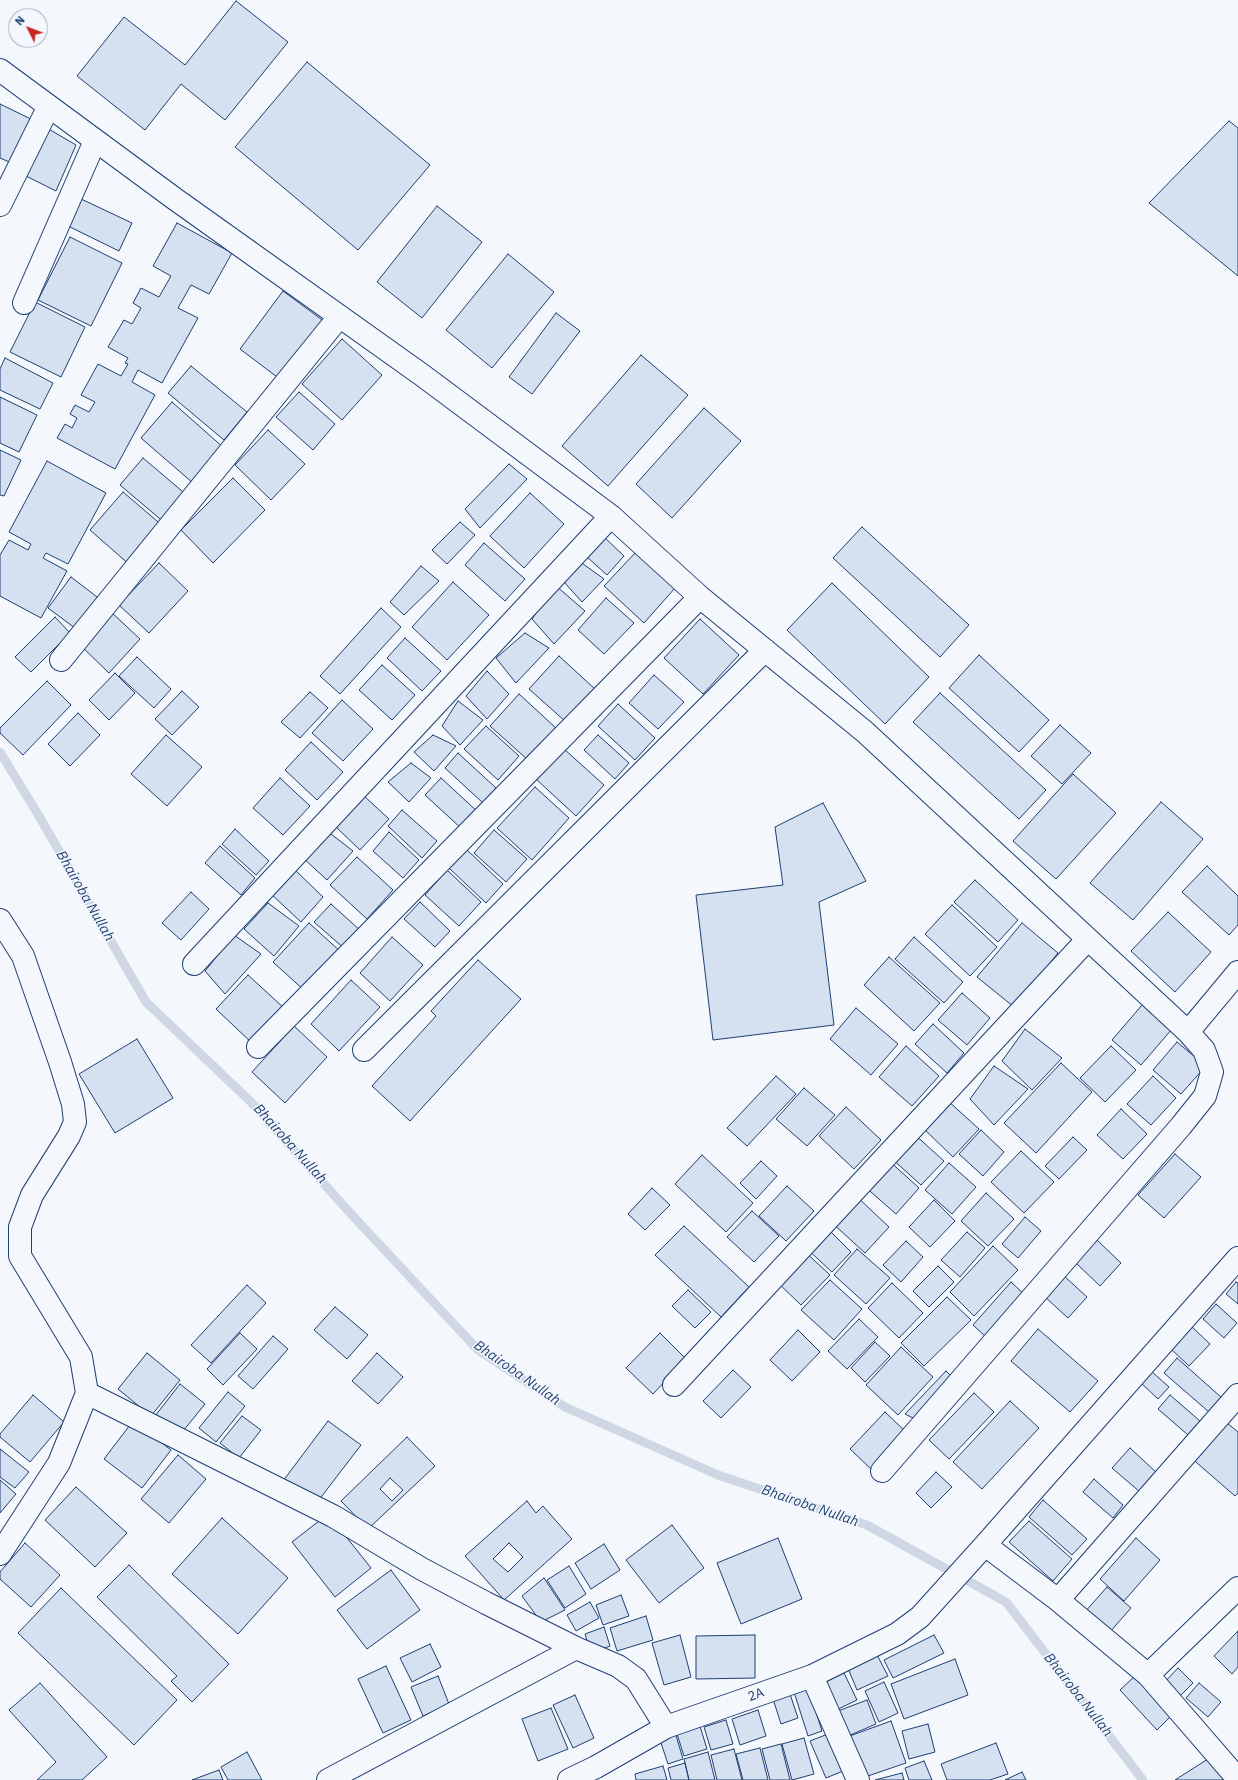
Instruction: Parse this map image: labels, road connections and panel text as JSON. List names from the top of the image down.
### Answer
{
  "streets": {
    "street": ["2A"]
  },
  "water": ["Bhairoba Nullah"],
  "north": "top left"
}
